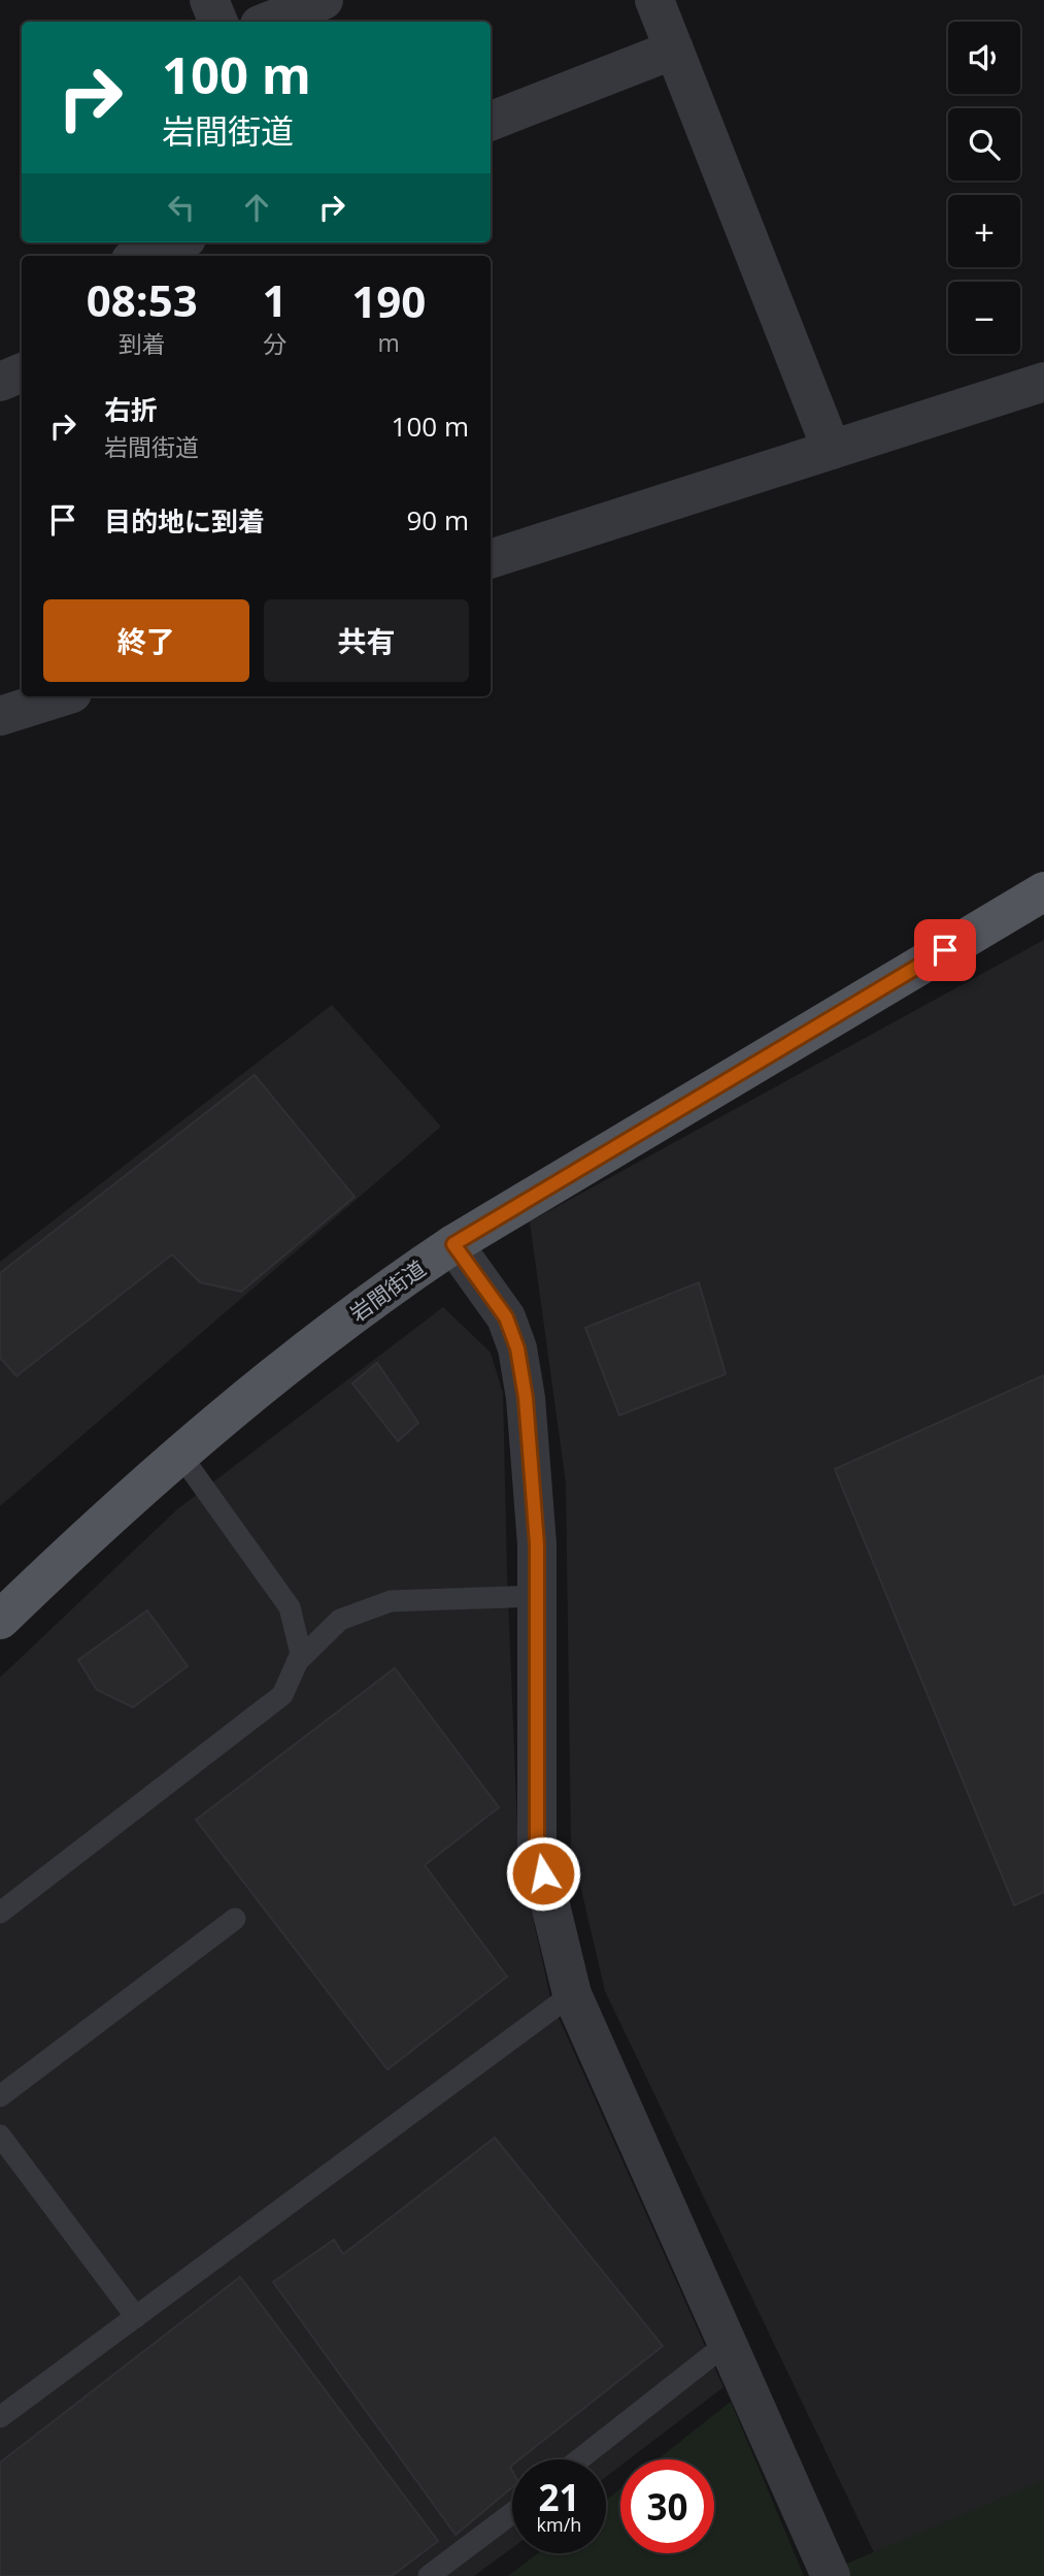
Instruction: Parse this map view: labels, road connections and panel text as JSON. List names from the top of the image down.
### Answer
{
  "streets": {
    "main road": ["岩間街道"]
  },
  "page": {
    "map_buttons": ["+", "−"],
    "turn": ["100 m", "岩間街道"],
    "eta": [
      "08:53",
      "到着",
      "1",
      "分",
      "190",
      "m"
    ],
    "list": [
      {
        "name": "右折",
        "note": "岩間街道",
        "value": "100 m"
      },
      {
        "name": "目的地に到着",
        "value": "90 m"
      }
    ],
    "buttons": ["終了", "共有"],
    "speed": "21 km/h",
    "limit": "30"
  }
}
